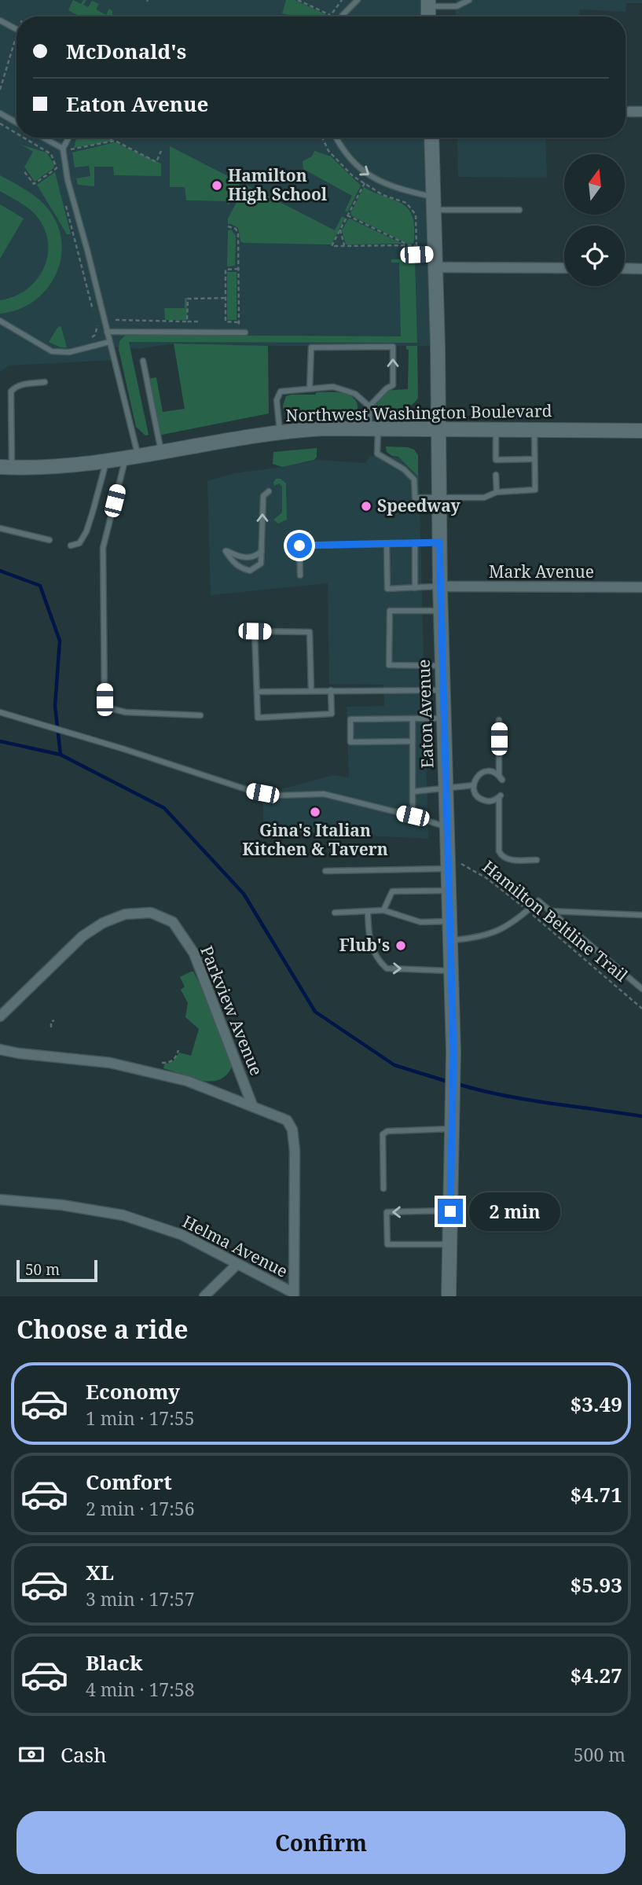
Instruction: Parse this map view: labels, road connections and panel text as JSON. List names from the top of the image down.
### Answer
{
  "streets": {
    "main road": ["Northwest Washington Boulevard", "Eaton Avenue"],
    "street": ["Mark Avenue", "Parkview Avenue", "Helma Avenue"],
    "path": ["Hamilton Beltline Trail"]
  },
  "crossings": [
    ["Northwest Washington Boulevard", "Eaton Avenue"],
    ["Mark Avenue", "Eaton Avenue"],
    ["Eaton Avenue", "Hamilton Beltline Trail"]
  ],
  "places": [
    "Hamilton High School",
    "Speedway",
    "Gina's Italian Kitchen & Tavern",
    "Flub's"
  ],
  "scale_bar": "50 m",
  "north": "top",
  "page": {
    "banner": ["McDonald's", "Eaton Avenue"],
    "bubble": "2 min",
    "scale": "50 m",
    "heading": "Choose a ride",
    "list": [
      {
        "name": "Economy",
        "note": "1 min · 17:55",
        "value": "$3.49"
      },
      {
        "name": "Comfort",
        "note": "2 min · 17:56",
        "value": "$4.71"
      },
      {
        "name": "XL",
        "note": "3 min · 17:57",
        "value": "$5.93"
      },
      {
        "name": "Black",
        "note": "4 min · 17:58",
        "value": "$4.27"
      }
    ],
    "pay": ["Cash", "500 m"],
    "buttons": "Confirm"
  }
}
